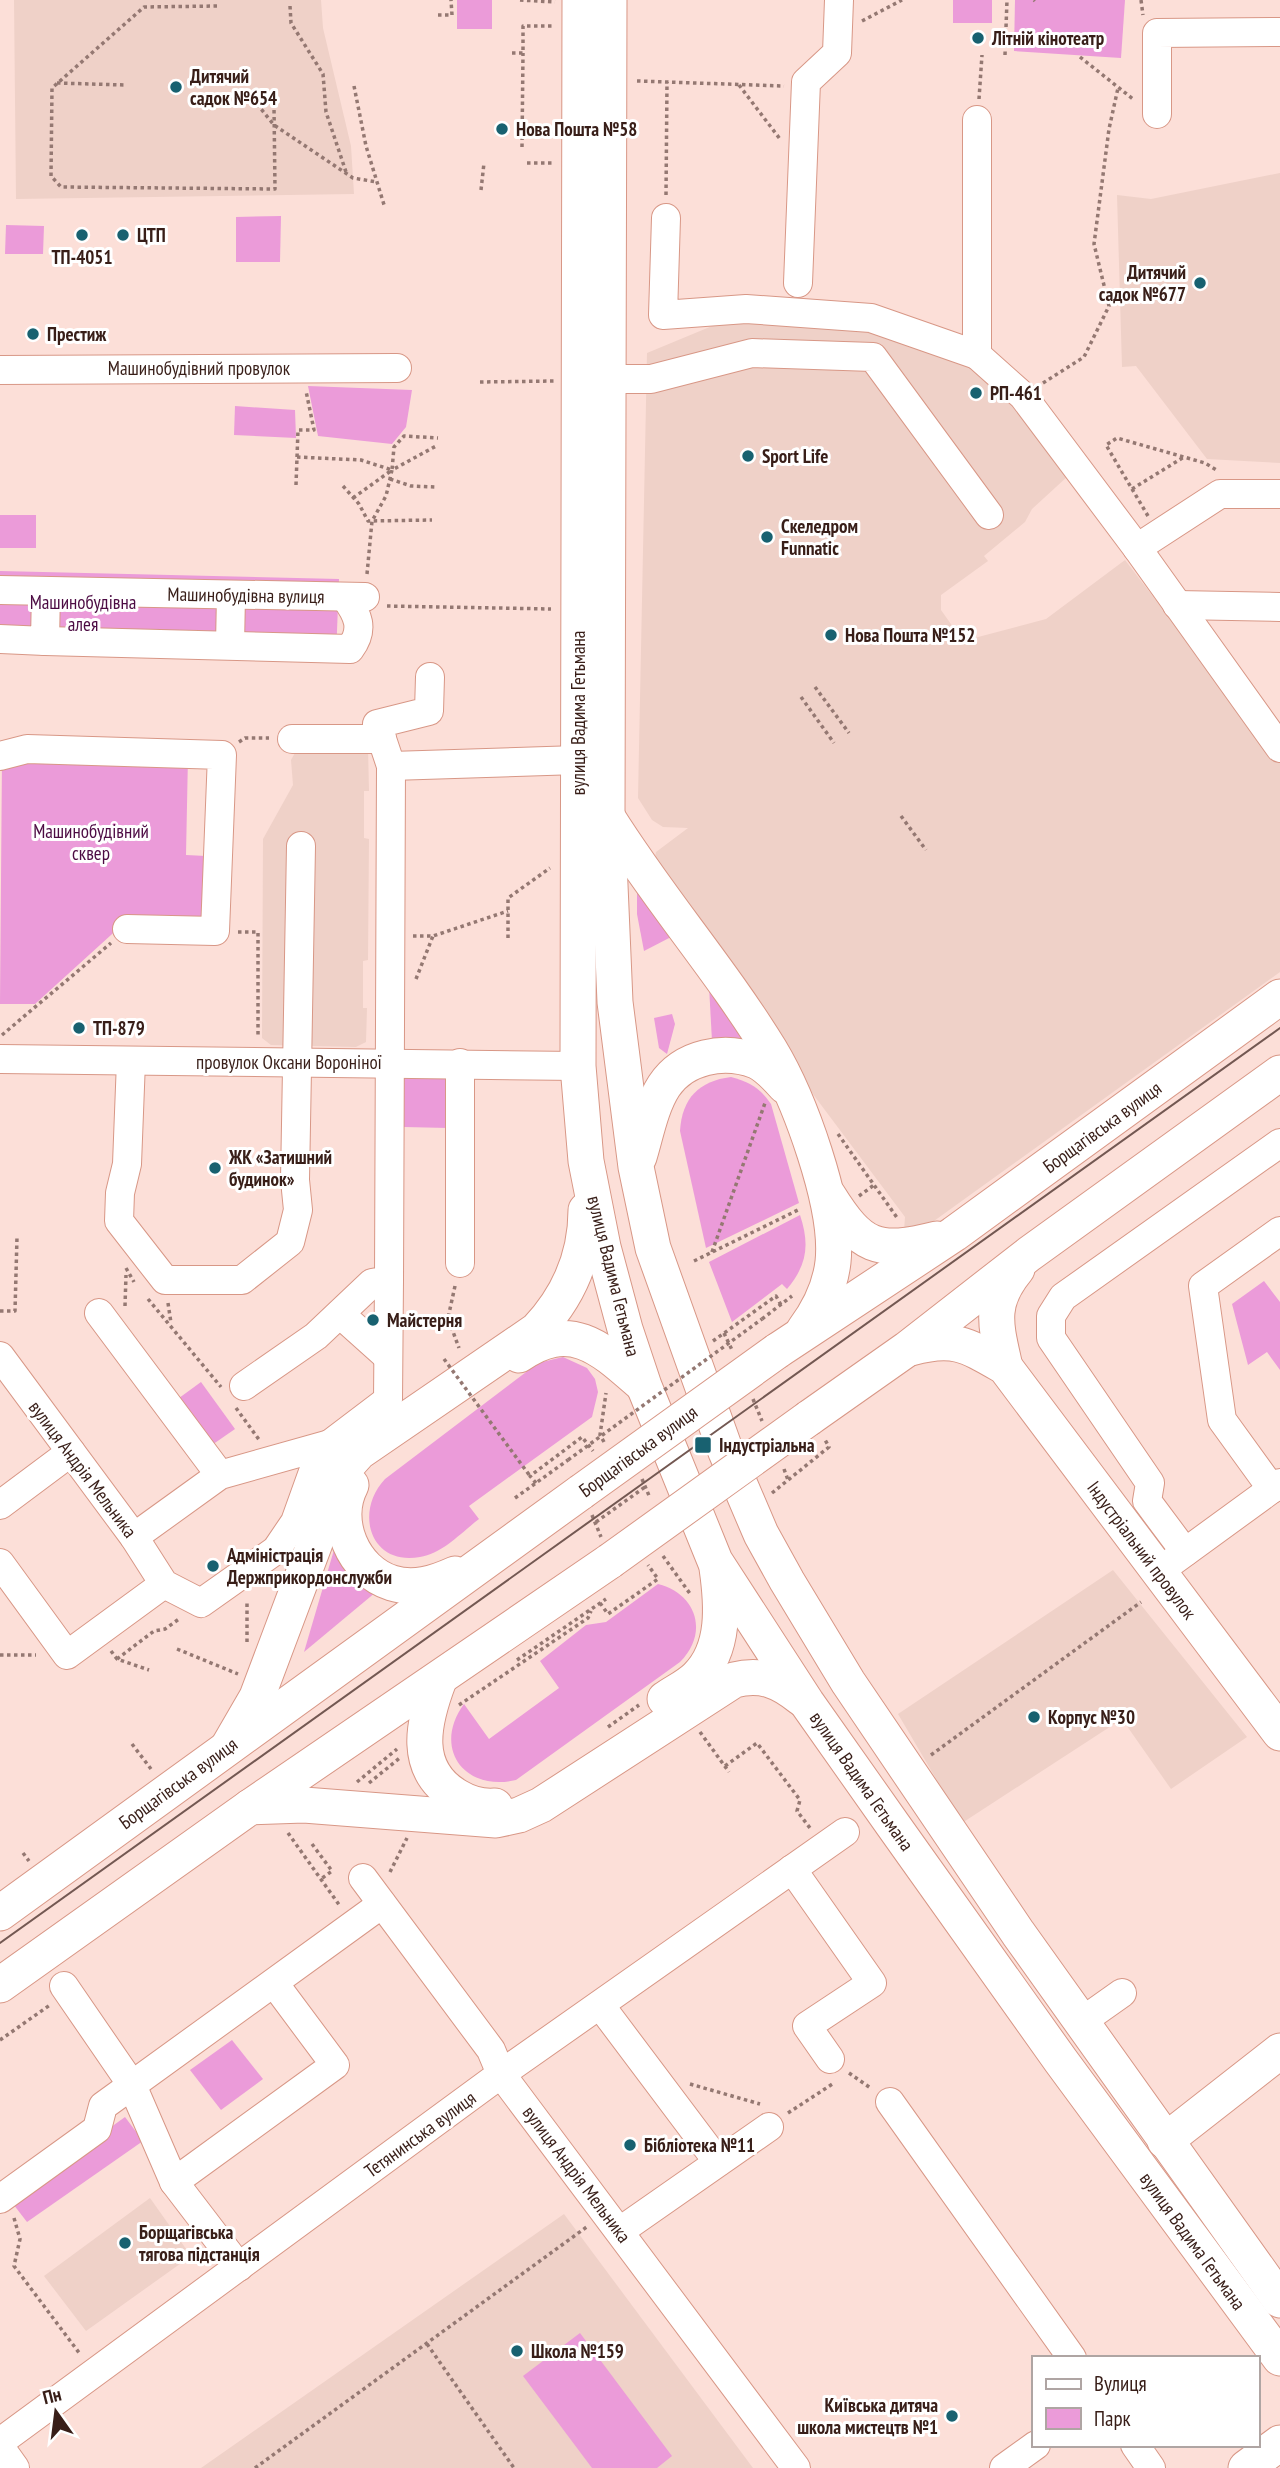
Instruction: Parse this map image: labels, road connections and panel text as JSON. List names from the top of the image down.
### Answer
{
  "streets": {
    "main road": ["вулиця Вадима Гетьмана", "Борщагівська вулиця", "Індустріальний провулок"],
    "street": [
      "Машинобудівний провулок",
      "Машинобудівна вулиця",
      "провулок Оксани Вороніної",
      "вулиця Андрія Мельника",
      "Тетянинська вулиця"
    ]
  },
  "crossings": [
    ["вулиця Вадима Гетьмана", "провулок Оксани Вороніної"],
    ["вулиця Андрія Мельника", "Тетянинська вулиця"]
  ],
  "parks": ["Машинобудівна алея", "Машинобудівний сквер"],
  "places": {
    "other": [
      "Літній кінотеатр",
      "Дитячий садок №654",
      "Нова Пошта №58",
      "ТП-4051",
      "ЦТП",
      "Дитячий садок №677",
      "Престиж",
      "РП-461",
      "Sport Life",
      "Скеледром Funnatic",
      "Нова Пошта №152",
      "ТП-879",
      "ЖК «Затишний будинок»",
      "Майстерня",
      "Адміністрація Держприкордонслужби",
      "Корпус №30",
      "Бібліотека №11",
      "Борщагівська тягова підстанція",
      "Школа №159",
      "Київська дитяча школа мистецтв №1"
    ],
    "transit": ["Індустріальна"]
  },
  "legend": ["Вулиця", "Парк"],
  "north": "top"
}
